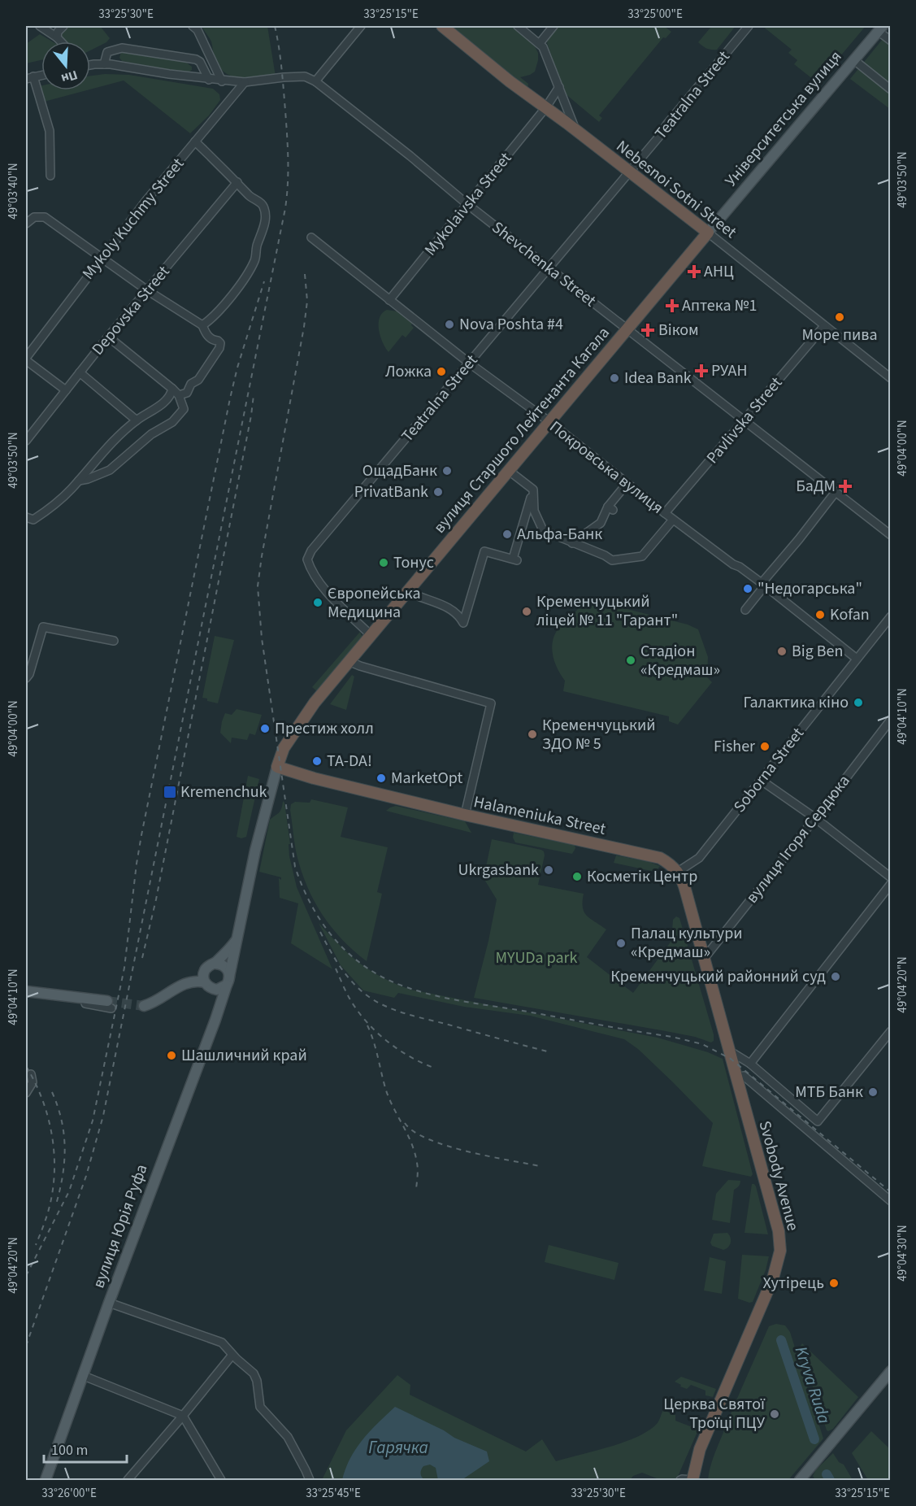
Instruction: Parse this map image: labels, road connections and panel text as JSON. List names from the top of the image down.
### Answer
{
  "streets": {
    "highway": [
      "Nebesnoi Sotni Street",
      "вулиця Старшого Лейтенанта Кагала",
      "Halameniuka Street",
      "Svobody Avenue"
    ],
    "main road": ["Університетська вулиця", "вулиця Юрія Руфа"],
    "street": [
      "Teatralna Street",
      "Mykolaivska Street",
      "Mykoly Kuchmy Street",
      "Shevchenka Street",
      "Depovska Street",
      "Pavlivska Street",
      "Покровська вулиця",
      "Soborna Street",
      "вулиця Ігоря Сердюка"
    ]
  },
  "crossings": [
    ["Teatralna Street", "Nebesnoi Sotni Street"],
    ["Teatralna Street", "Shevchenka Street"],
    ["Teatralna Street", "вулиця Старшого Лейтенанта Кагала"],
    ["Teatralna Street", "Покровська вулиця"],
    ["Університетська вулиця", "Nebesnoi Sotni Street"],
    ["Університетська вулиця", "вулиця Старшого Лейтенанта Кагала"],
    ["Nebesnoi Sotni Street", "Mykolaivska Street"],
    ["Nebesnoi Sotni Street", "Pavlivska Street"],
    ["Nebesnoi Sotni Street", "вулиця Старшого Лейтенанта Кагала"],
    ["Mykolaivska Street", "Shevchenka Street"],
    ["Mykolaivska Street", "Покровська вулиця"],
    ["Shevchenka Street", "Pavlivska Street"],
    ["Shevchenka Street", "вулиця Старшого Лейтенанта Кагала"],
    ["Pavlivska Street", "Покровська вулиця"],
    ["вулиця Старшого Лейтенанта Кагала", "Покровська вулиця"],
    ["вулиця Старшого Лейтенанта Кагала", "Halameniuka Street"],
    ["вулиця Старшого Лейтенанта Кагала", "вулиця Юрія Руфа"],
    ["Покровська вулиця", "Soborna Street"],
    ["Soborna Street", "Halameniuka Street"],
    ["Soborna Street", "Svobody Avenue"],
    ["Halameniuka Street", "Svobody Avenue"],
    ["Halameniuka Street", "вулиця Юрія Руфа"],
    ["вулиця Ігоря Сердюка", "Svobody Avenue"]
  ],
  "water": ["Kryva Ruda", "Гарячка"],
  "parks": ["MYUDa park"],
  "places": {
    "health": [
      "АНЦ",
      "Аптека №1",
      "Віком",
      "РУАН",
      "БаДМ"
    ],
    "other": [
      "Море пива",
      "Nova Poshta #4",
      "Ложка",
      "Idea Bank",
      "ОщадБанк",
      "PrivatBank",
      "Альфа-Банк",
      "Тонус",
      "\"Недогарська\"",
      "Європейська Медицина",
      "Кременчуцький ліцей № 11 \"Гарант\"",
      "Kofan",
      "Big Ben",
      "Стадіон «Кредмаш»",
      "Галактика кіно",
      "Престиж холл",
      "Кременчуцький ЗДО № 5",
      "Fisher",
      "TA-DA!",
      "MarketOpt",
      "Ukrgasbank",
      "Косметік Центр",
      "Палац культури «Кредмаш»",
      "Кременчуцький районний суд",
      "Шашличний край",
      "МТБ Банк",
      "Хутірець",
      "Церква Святої Троїці ПЦУ"
    ],
    "transit": ["Kremenchuk"]
  },
  "scale_bar": "100 m",
  "north": "bottom",
  "coordinates": [
    "33°25'30\"E",
    "33°25'15\"E",
    "33°25'00\"E",
    "49°03'50\"N",
    "49°03'40\"N",
    "49°04'00\"N",
    "49°04'10\"N",
    "49°04'20\"N",
    "49°04'30\"N",
    "33°26'00\"E",
    "33°25'45\"E"
  ]
}
